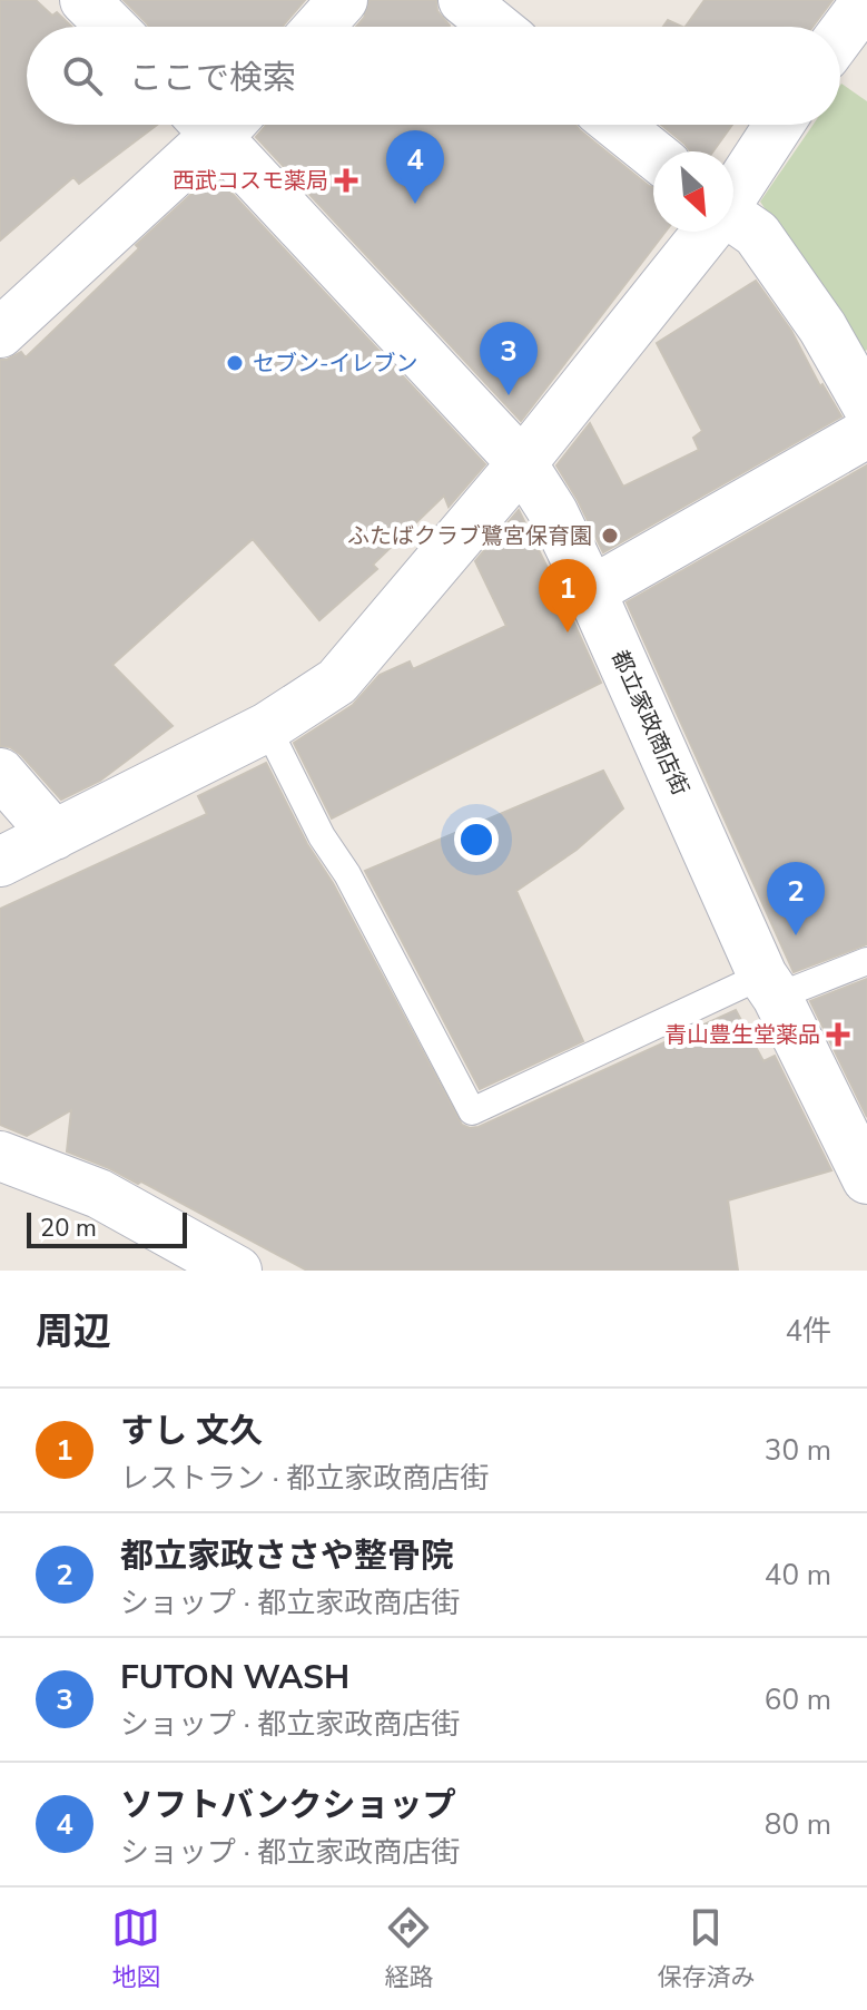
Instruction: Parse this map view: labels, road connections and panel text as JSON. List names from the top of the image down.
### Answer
{
  "streets": {
    "street": ["都立家政商店街"]
  },
  "places": {
    "health": ["西武コスモ薬局", "青山豊生堂薬品"],
    "other": ["セブン-イレブン", "ふたばクラブ鷺宮保育園"]
  },
  "scale_bar": "20 m",
  "north": "bottom right",
  "page": {
    "search": "ここで検索",
    "pins": [
      "4",
      "3",
      "1",
      "2"
    ],
    "scale": "20 m",
    "heading": ["周辺", "4件"],
    "list": [
      {
        "mark": "1",
        "name": "すし 文久",
        "note": "レストラン · 都立家政商店街",
        "value": "30 m"
      },
      {
        "mark": "2",
        "name": "都立家政ささや整骨院",
        "note": "ショップ · 都立家政商店街",
        "value": "40 m"
      },
      {
        "mark": "3",
        "name": "FUTON WASH",
        "note": "ショップ · 都立家政商店街",
        "value": "60 m"
      },
      {
        "mark": "4",
        "name": "ソフトバンクショップ",
        "note": "ショップ · 都立家政商店街",
        "value": "80 m"
      }
    ],
    "nav": ["地図", "経路", "保存済み"]
  }
}
